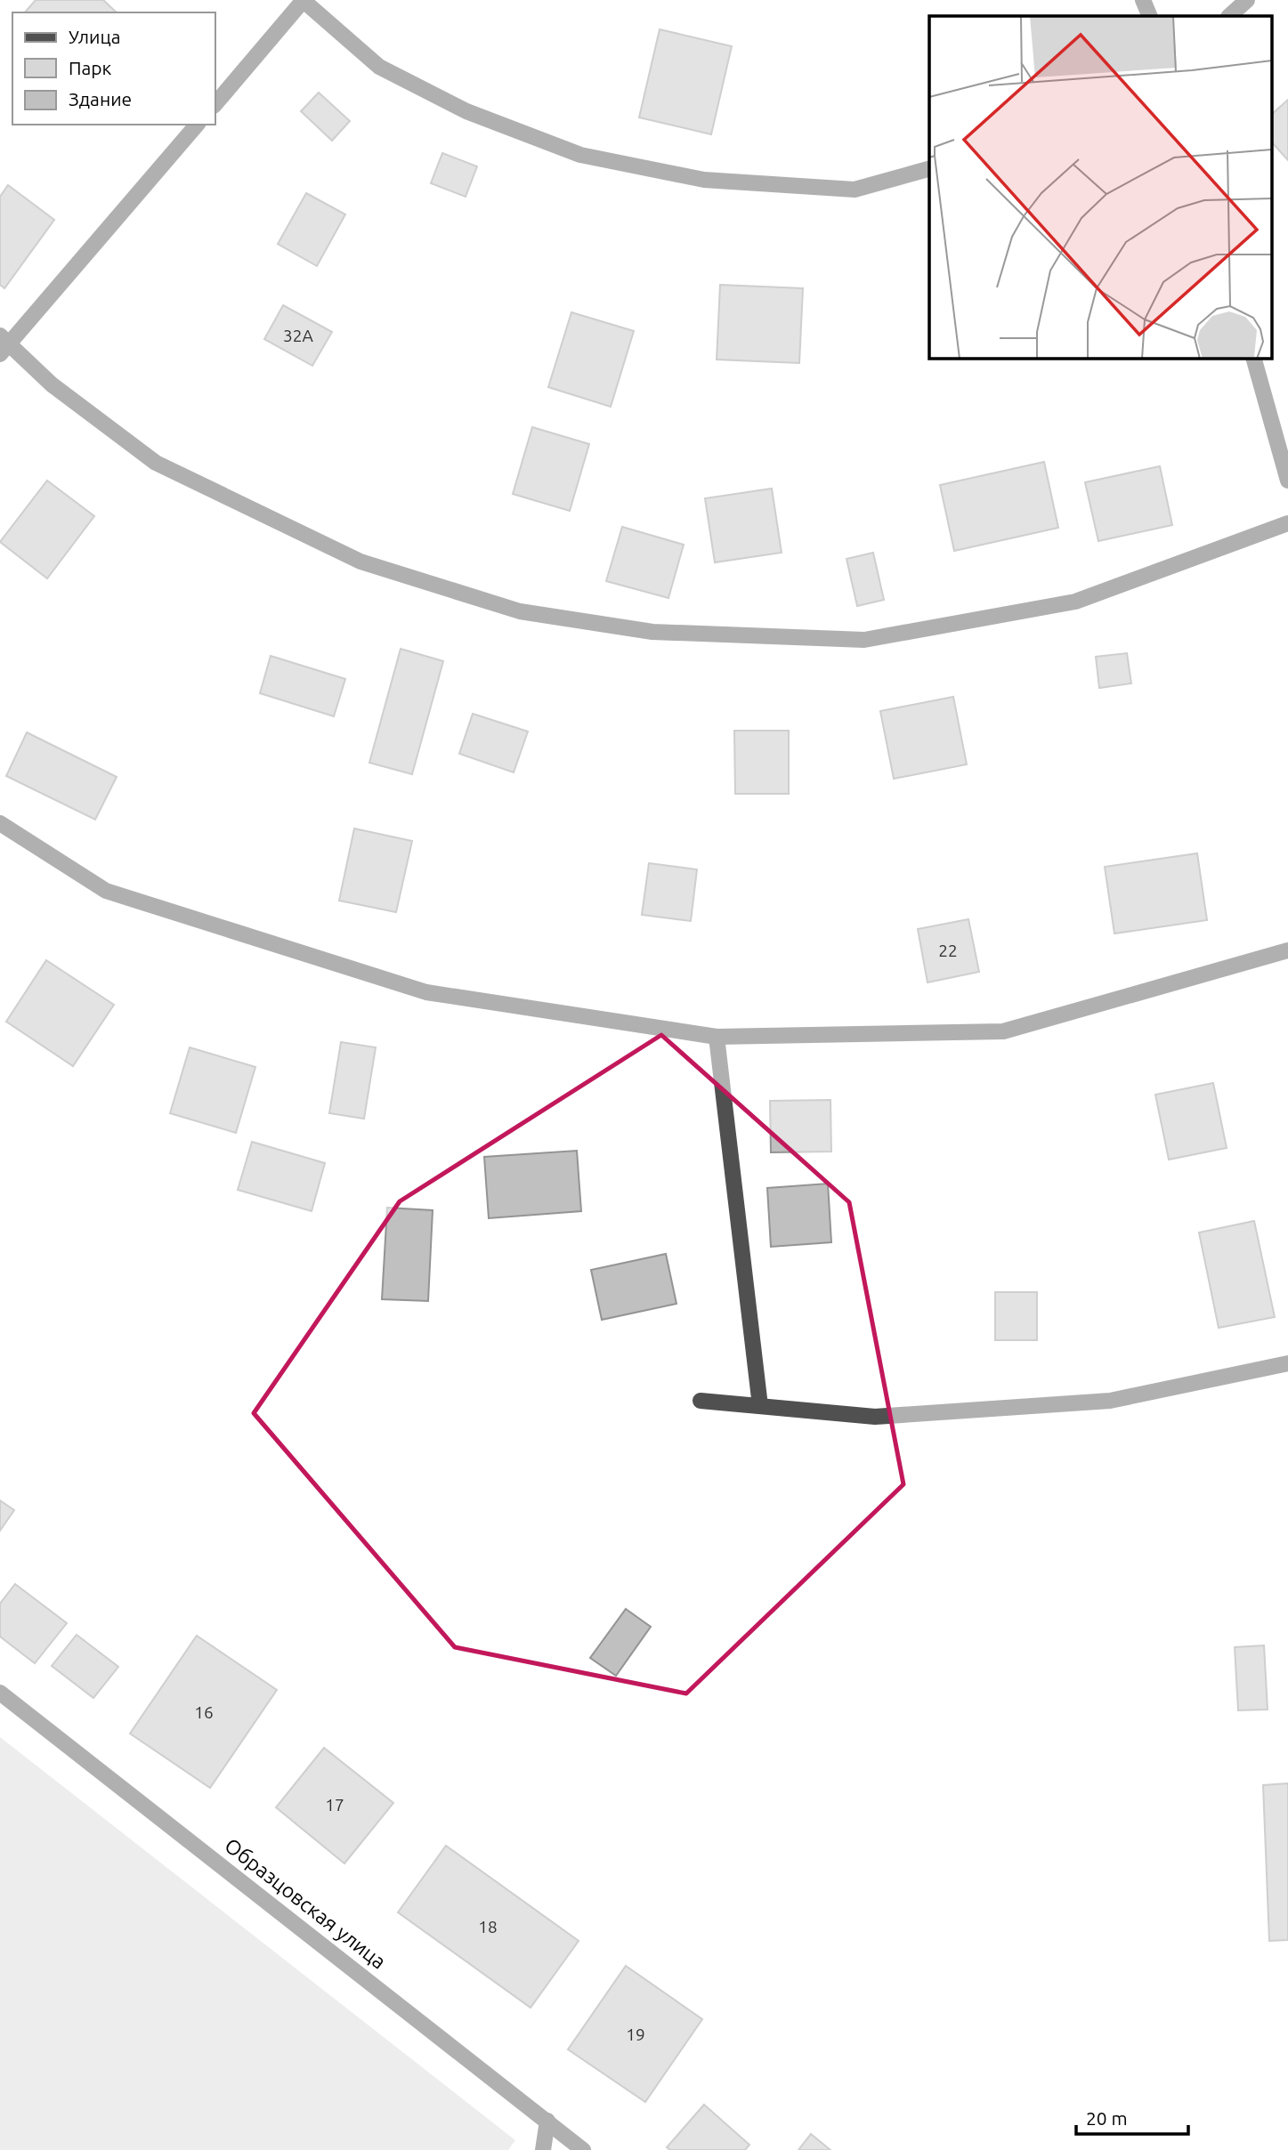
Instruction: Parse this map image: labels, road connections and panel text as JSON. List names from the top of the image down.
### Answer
{
  "streets": {
    "street": ["Образцовская улица"]
  },
  "house_numbers": [
    "32А",
    "22",
    "16",
    "17",
    "18",
    "19"
  ],
  "legend": ["Улица", "Парк", "Здание"],
  "scale_bar": "20 m"
}
